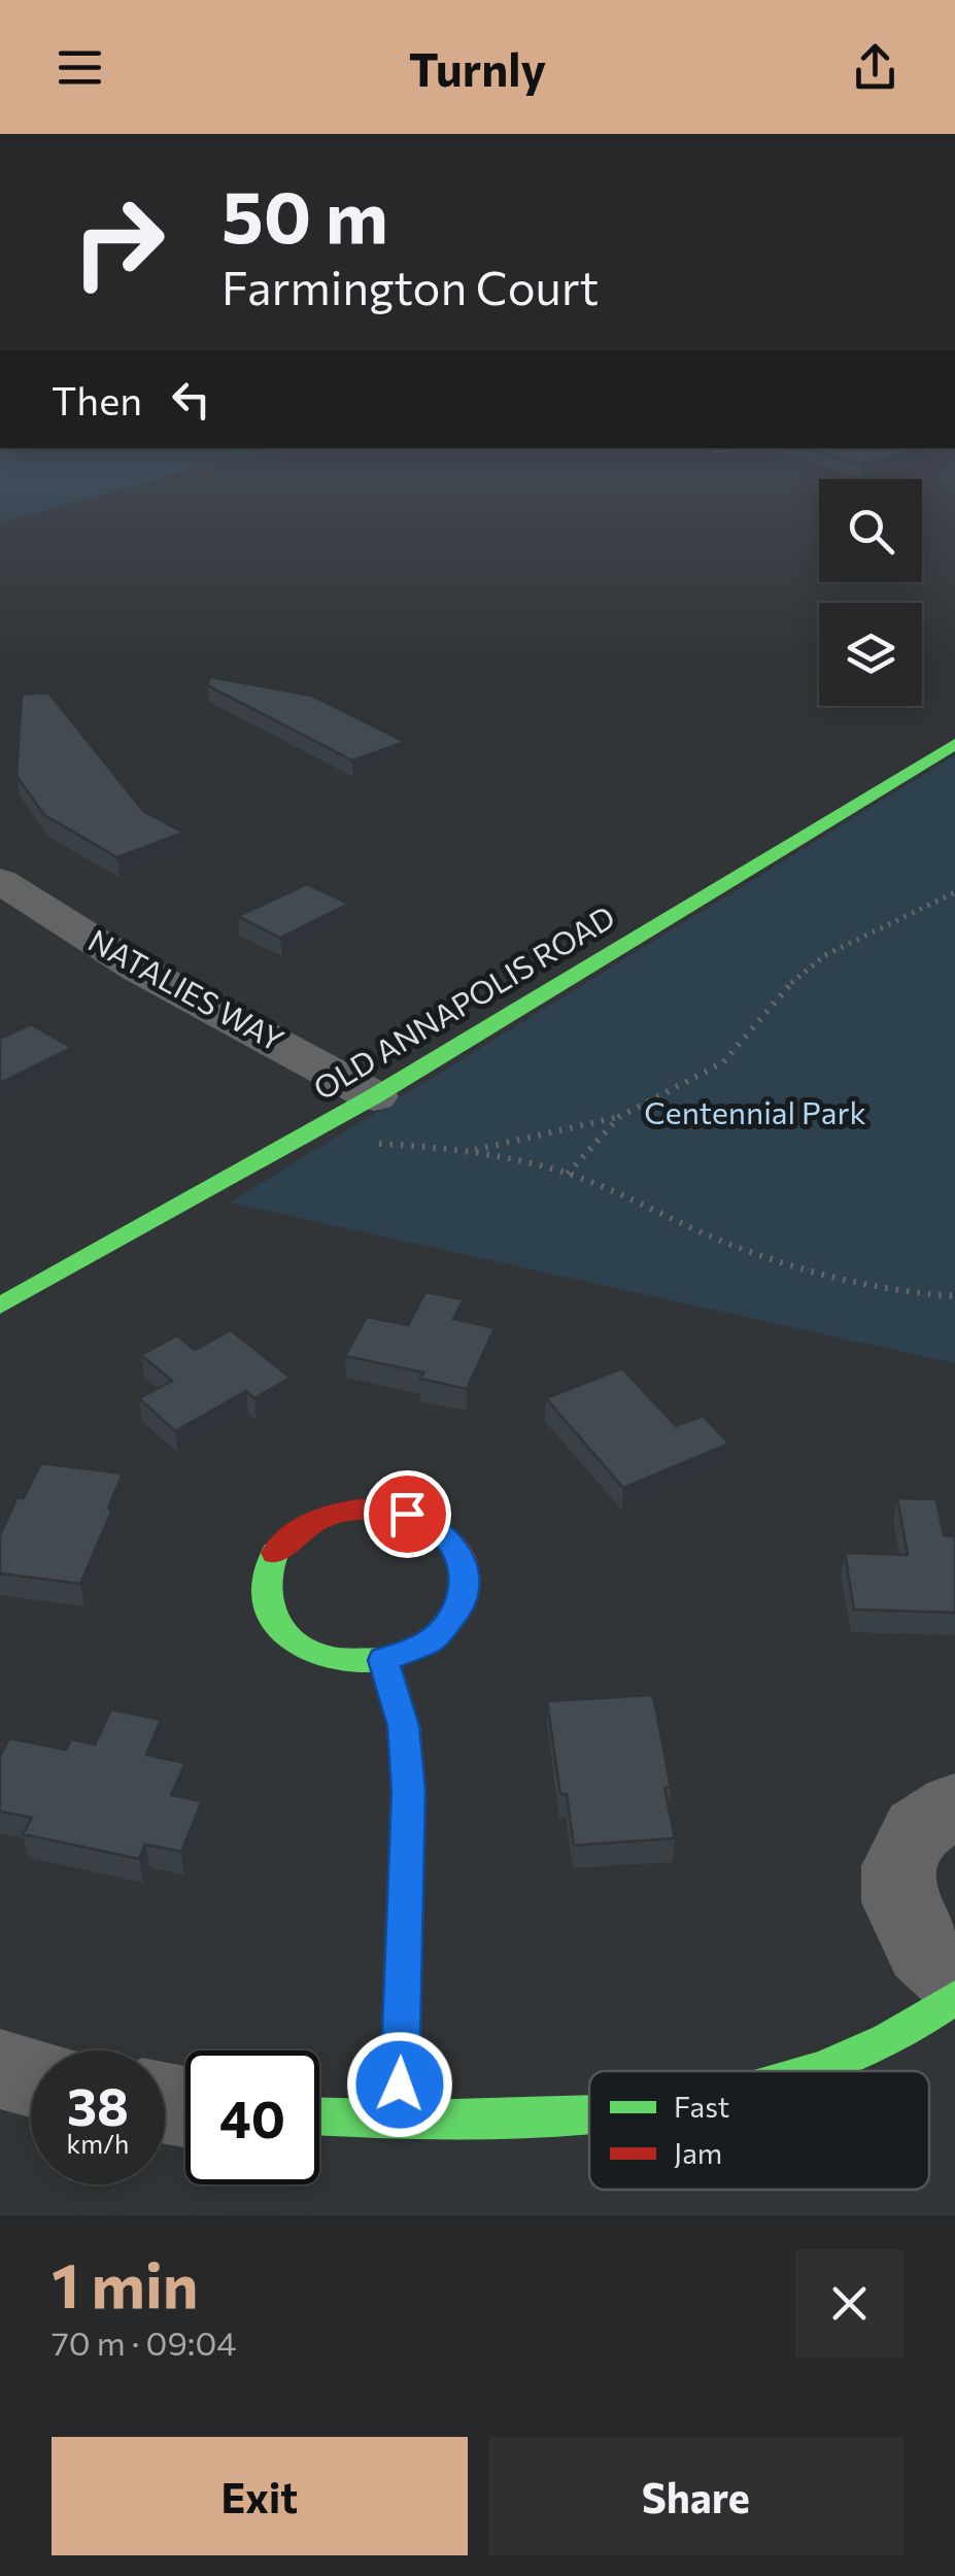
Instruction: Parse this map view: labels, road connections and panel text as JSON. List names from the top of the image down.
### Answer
{
  "streets": {
    "street": ["NATALIES WAY", "OLD ANNAPOLIS ROAD"]
  },
  "crossings": [
    ["NATALIES WAY", "OLD ANNAPOLIS ROAD"]
  ],
  "parks": ["Centennial Park"],
  "legend": ["Fast", "Jam"],
  "page": {
    "header": "Turnly",
    "turn": ["50 m", "Farmington Court"],
    "then": "Then",
    "speed": "38 km/h",
    "limit": "40",
    "heading": ["1 min", "70 m · 09:04"],
    "buttons": ["Exit", "Share"]
  }
}
